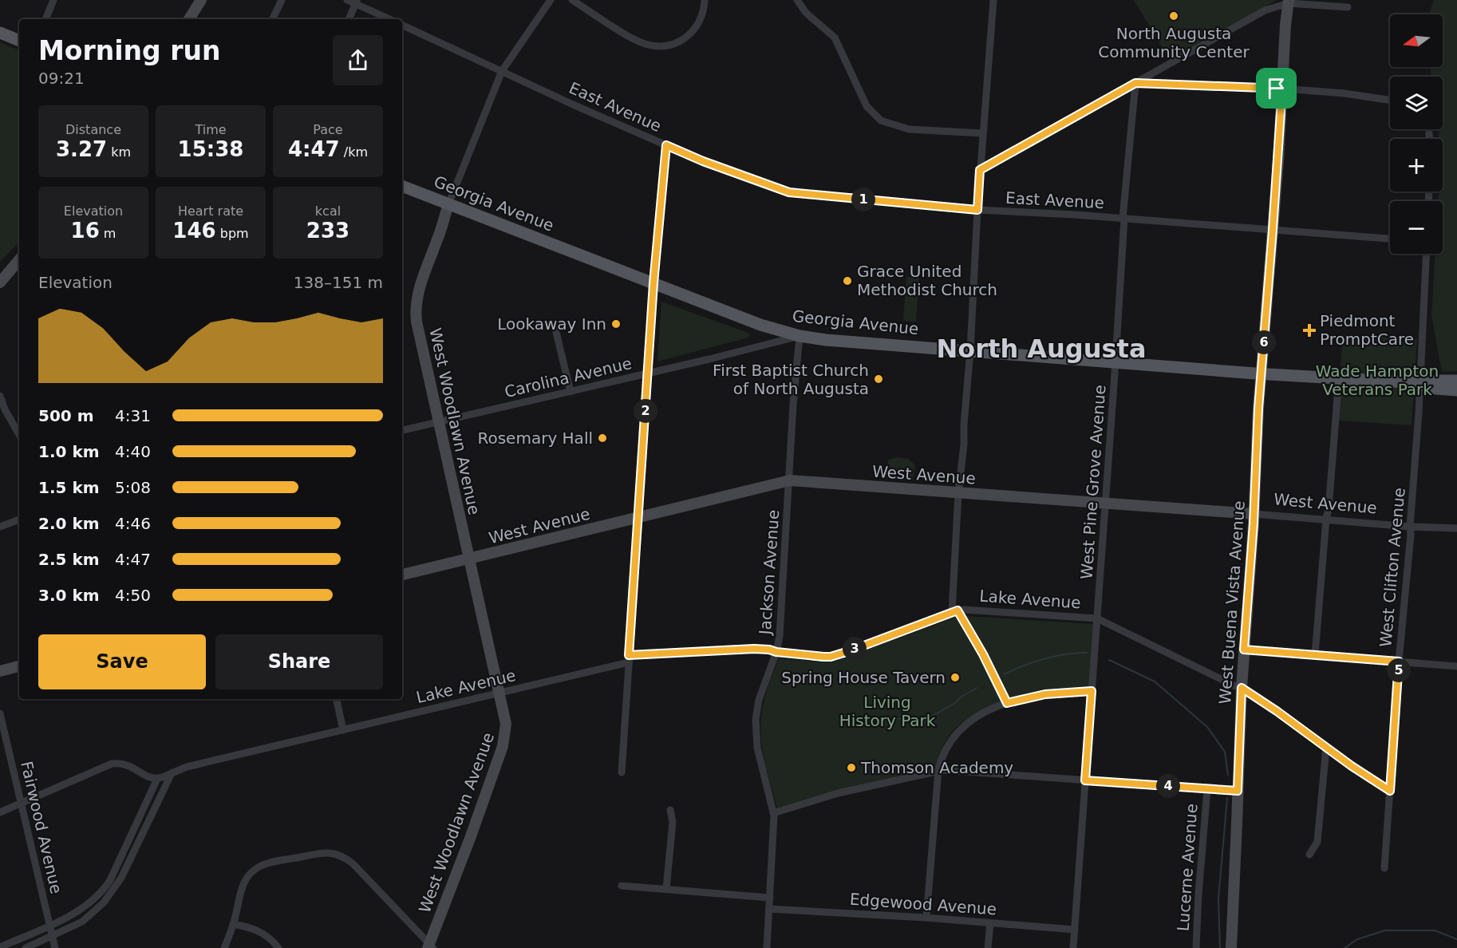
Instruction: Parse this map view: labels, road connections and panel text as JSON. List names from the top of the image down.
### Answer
{
  "streets": {
    "main road": ["Georgia Avenue"],
    "street": [
      "East Avenue",
      "Carolina Avenue",
      "West Woodlawn Avenue",
      "West Avenue",
      "West Pine Grove Avenue",
      "West Clifton Avenue",
      "Jackson Avenue",
      "Lake Avenue",
      "West Buena Vista Avenue",
      "Fairwood Avenue",
      "Lucerne Avenue",
      "Edgewood Avenue"
    ]
  },
  "crossings": [
    ["East Avenue", "West Pine Grove Avenue"],
    ["East Avenue", "West Buena Vista Avenue"],
    ["Georgia Avenue", "Carolina Avenue"],
    ["Georgia Avenue", "West Woodlawn Avenue"],
    ["Georgia Avenue", "West Pine Grove Avenue"],
    ["Georgia Avenue", "West Clifton Avenue"],
    ["Georgia Avenue", "Jackson Avenue"],
    ["Georgia Avenue", "West Buena Vista Avenue"],
    ["Carolina Avenue", "West Woodlawn Avenue"],
    ["Carolina Avenue", "Jackson Avenue"],
    ["West Woodlawn Avenue", "West Avenue"],
    ["West Woodlawn Avenue", "Lake Avenue"],
    ["West Avenue", "West Pine Grove Avenue"],
    ["West Avenue", "West Clifton Avenue"],
    ["West Avenue", "Jackson Avenue"],
    ["West Avenue", "West Buena Vista Avenue"],
    ["West Pine Grove Avenue", "Lake Avenue"],
    ["West Pine Grove Avenue", "Edgewood Avenue"],
    ["West Clifton Avenue", "Lake Avenue"],
    ["Jackson Avenue", "Lake Avenue"],
    ["Jackson Avenue", "Edgewood Avenue"],
    ["Lake Avenue", "West Buena Vista Avenue"]
  ],
  "districts": ["North Augusta"],
  "parks": ["Wade Hampton Veterans Park", "Living History Park"],
  "places": {
    "other": [
      "North Augusta Community Center",
      "Grace United Methodist Church",
      "Lookaway Inn",
      "First Baptist Church of North Augusta",
      "Rosemary Hall",
      "Spring House Tavern",
      "Thomson Academy"
    ],
    "health": ["Piedmont PromptCare"]
  },
  "north": "left",
  "page": {
    "map_buttons": ["+", "−"],
    "heading": ["Morning run", "09:21"],
    "stats": [
      ["Distance", "3.27 km"],
      ["Time", "15:38"],
      ["Pace", "4:47 /km"],
      ["Elevation", "16 m"],
      ["Heart rate", "146 bpm"],
      ["kcal", "233"]
    ],
    "pins": [
      "1",
      "6",
      "2",
      "3",
      "5",
      "4"
    ],
    "chart": ["Elevation", "138–151 m"],
    "list": [
      {
        "name": "500 m",
        "note": "4:31"
      },
      {
        "name": "1.0 km",
        "note": "4:40"
      },
      {
        "name": "1.5 km",
        "note": "5:08"
      },
      {
        "name": "2.0 km",
        "note": "4:46"
      },
      {
        "name": "2.5 km",
        "note": "4:47"
      },
      {
        "name": "3.0 km",
        "note": "4:50"
      }
    ],
    "buttons": ["Save", "Share"]
  }
}
